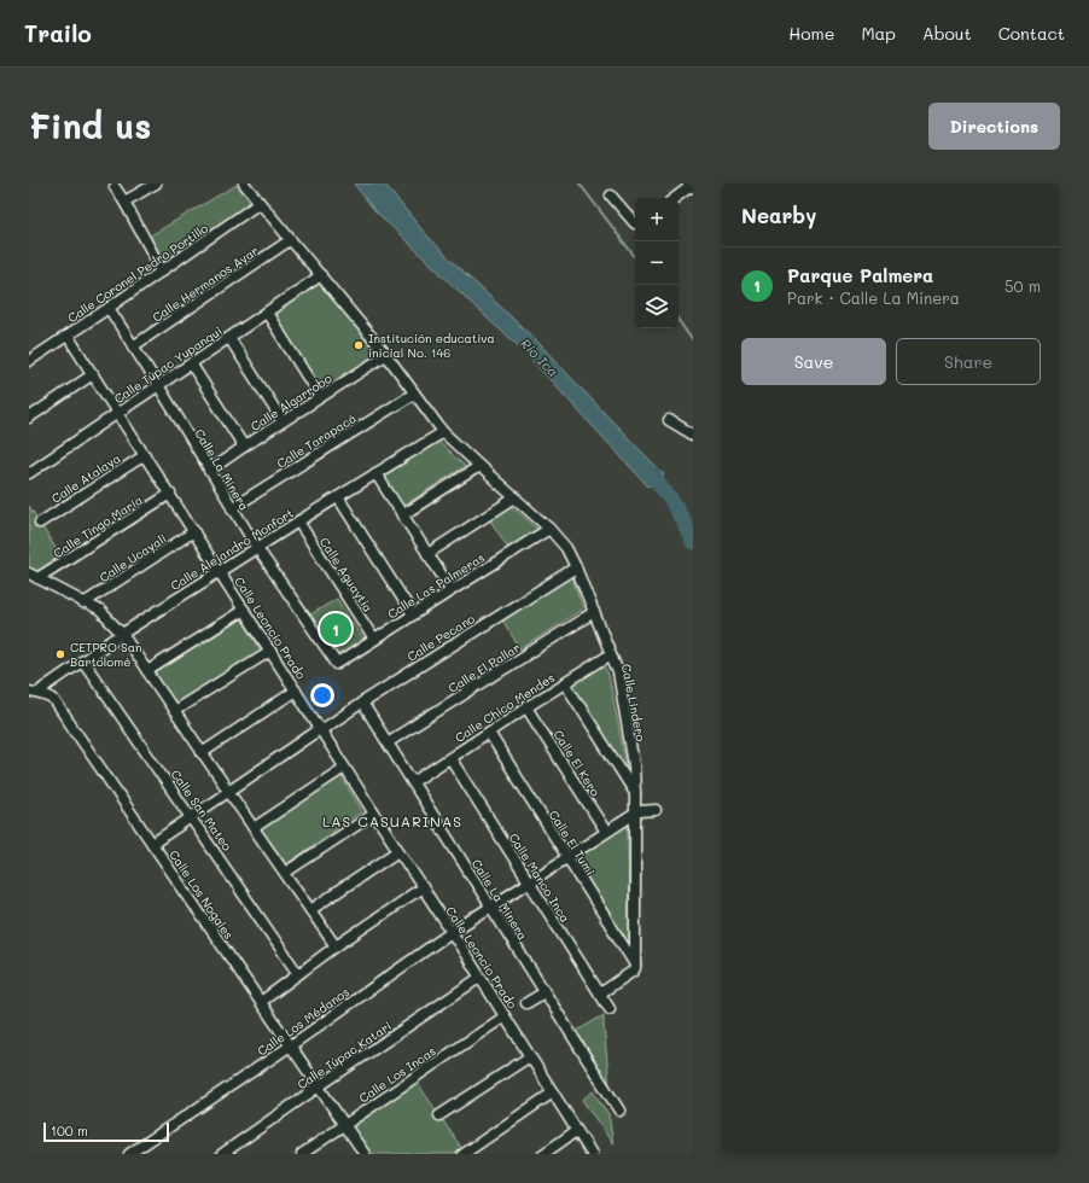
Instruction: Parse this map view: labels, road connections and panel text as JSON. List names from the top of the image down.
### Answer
{
  "streets": {
    "street": [
      "Calle Coronel Pedro Portillo",
      "Calle Hermanos Ayar",
      "Calle Túpac Yupanqui",
      "Calle Algarrobo",
      "Calle Tarapacá",
      "Calle La Minera",
      "Calle Atalaya",
      "Calle Tingo María",
      "Calle Alejandro Monfort",
      "Calle Ucayali",
      "Calle Aguaytia",
      "Calle Las Palmeras",
      "Calle Leoncio Prado",
      "Calle Pecano",
      "Calle El Pallar",
      "Calle Lindero",
      "Calle Chico Mendes",
      "Calle El Kero",
      "Calle San Mateo",
      "Calle El Tumi",
      "Calle Manco Inca",
      "Calle Los Nogales",
      "Calle Los Médanos",
      "Calle Túpac Katari",
      "Calle Los Incas"
    ]
  },
  "crossings": [
    ["Calle Coronel Pedro Portillo", "Calle La Minera"],
    ["Calle Coronel Pedro Portillo", "Calle Leoncio Prado"],
    ["Calle Coronel Pedro Portillo", "Calle Lindero"],
    ["Calle Hermanos Ayar", "Calle La Minera"],
    ["Calle Hermanos Ayar", "Calle Lindero"],
    ["Calle Túpac Yupanqui", "Calle La Minera"],
    ["Calle Túpac Yupanqui", "Calle Leoncio Prado"],
    ["Calle Túpac Yupanqui", "Calle Lindero"],
    ["Calle Algarrobo", "Calle La Minera"],
    ["Calle Algarrobo", "Calle Lindero"],
    ["Calle Tarapacá", "Calle La Minera"],
    ["Calle Tarapacá", "Calle Lindero"],
    ["Calle La Minera", "Calle Alejandro Monfort"],
    ["Calle La Minera", "Calle Las Palmeras"],
    ["Calle La Minera", "Calle Pecano"],
    ["Calle La Minera", "Calle El Pallar"],
    ["Calle La Minera", "Calle Chico Mendes"],
    ["Calle La Minera", "Calle Los Médanos"],
    ["Calle Atalaya", "Calle Leoncio Prado"],
    ["Calle Tingo María", "Calle Leoncio Prado"],
    ["Calle Alejandro Monfort", "Calle Aguaytia"],
    ["Calle Alejandro Monfort", "Calle Leoncio Prado"],
    ["Calle Alejandro Monfort", "Calle Lindero"],
    ["Calle Alejandro Monfort", "Calle San Mateo"],
    ["Calle Alejandro Monfort", "Calle Los Nogales"],
    ["Calle Ucayali", "Calle Leoncio Prado"],
    ["Calle Aguaytia", "Calle Las Palmeras"],
    ["Calle Las Palmeras", "Calle Lindero"],
    ["Calle Leoncio Prado", "Calle Pecano"],
    ["Calle Leoncio Prado", "Calle Los Médanos"],
    ["Calle Leoncio Prado", "Calle Túpac Katari"],
    ["Calle Leoncio Prado", "Calle Los Incas"],
    ["Calle Pecano", "Calle Lindero"],
    ["Calle Pecano", "Calle San Mateo"],
    ["Calle Pecano", "Calle Los Nogales"],
    ["Calle El Pallar", "Calle Lindero"],
    ["Calle Lindero", "Calle Chico Mendes"],
    ["Calle Lindero", "Calle El Tumi"],
    ["Calle Lindero", "Calle Los Médanos"],
    ["Calle Chico Mendes", "Calle El Kero"],
    ["Calle Chico Mendes", "Calle El Tumi"],
    ["Calle Chico Mendes", "Calle Manco Inca"],
    ["Calle El Kero", "Calle Los Médanos"],
    ["Calle El Tumi", "Calle Los Médanos"],
    ["Calle Manco Inca", "Calle Los Médanos"],
    ["Calle Los Nogales", "Calle Los Médanos"],
    ["Calle Los Nogales", "Calle Túpac Katari"],
    ["Calle Los Nogales", "Calle Los Incas"]
  ],
  "districts": ["LAS CASUARINAS"],
  "water": ["Río Ica"],
  "places": ["Institución educativa inicial No. 146", "CETPRO San Bartolomé"],
  "scale_bar": "100 m",
  "page": {
    "header": "Trailo",
    "nav": [
      "Home",
      "Map",
      "About",
      "Contact"
    ],
    "buttons": [
      "Directions",
      ["Save", "Share"]
    ],
    "title": "Find us",
    "heading": "Nearby",
    "map_buttons": ["+", "−"],
    "list": [
      {
        "mark": "1",
        "name": "Parque Palmera",
        "note": "Park · Calle La Minera",
        "value": "50 m"
      }
    ],
    "pins": "1",
    "scale": "100 m"
  }
}
